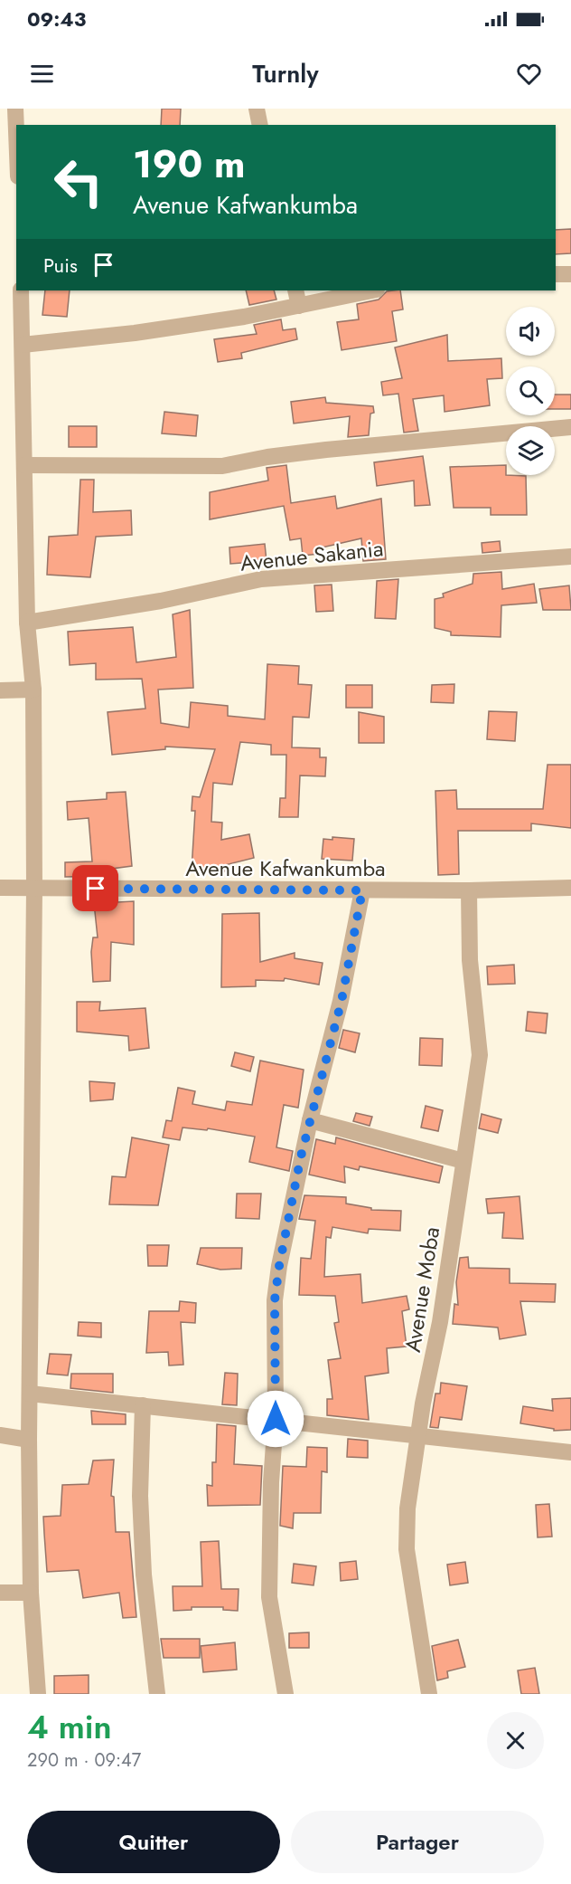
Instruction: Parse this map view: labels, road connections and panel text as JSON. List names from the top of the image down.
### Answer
{
  "streets": {
    "street": ["Avenue Sakania", "Avenue Kafwankumba", "Avenue Moba"]
  },
  "crossings": [
    ["Avenue Kafwankumba", "Avenue Moba"]
  ],
  "page": {
    "status": "09:43",
    "header": "Turnly",
    "turn": ["190 m", "Avenue Kafwankumba"],
    "then": "Puis",
    "heading": ["4 min", "290 m · 09:47"],
    "buttons": ["Quitter", "Partager"]
  }
}
